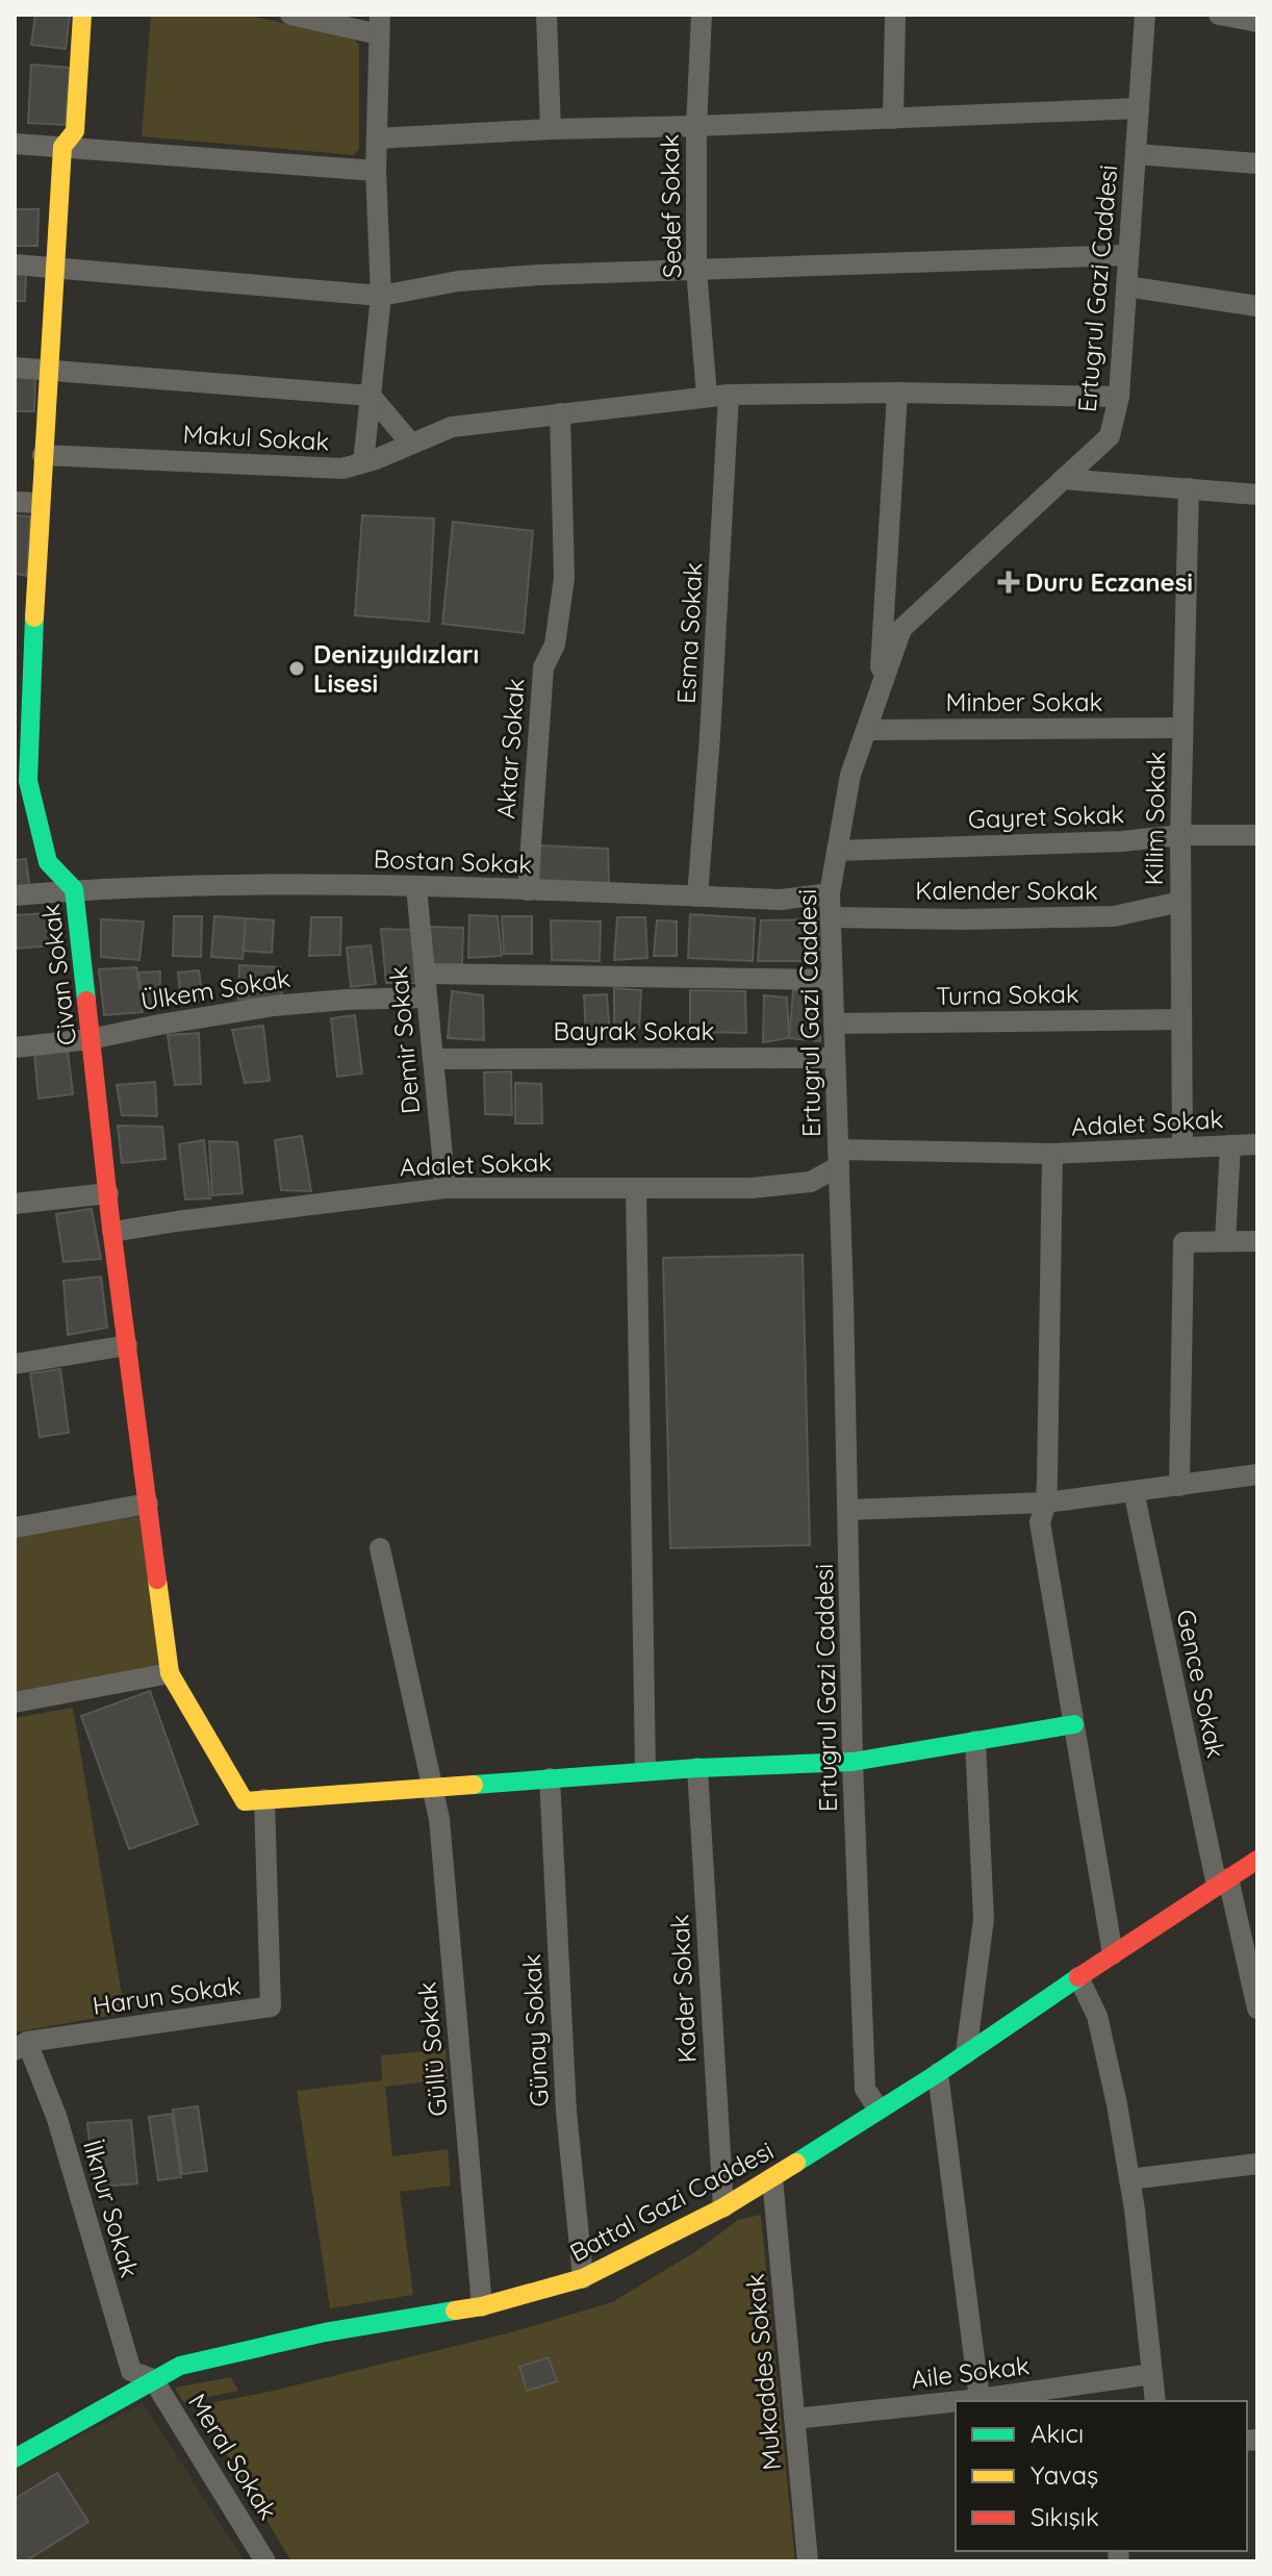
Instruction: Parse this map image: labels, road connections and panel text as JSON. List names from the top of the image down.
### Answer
{
  "streets": {
    "street": [
      "Sedef Sokak",
      "Ertugrul Gazi Caddesi",
      "Makul Sokak",
      "Esma Sokak",
      "Minber Sokak",
      "Aktar Sokak",
      "Gayret Sokak",
      "Kilim Sokak",
      "Bostan Sokak",
      "Kalender Sokak",
      "Civan Sokak",
      "Ülkem Sokak",
      "Turna Sokak",
      "Bayrak Sokak",
      "Demir Sokak",
      "Adalet Sokak",
      "Gence Sokak",
      "Kader Sokak",
      "Harun Sokak",
      "Günay Sokak",
      "Güllü Sokak",
      "Battal Gazi Caddesi",
      "İlknur Sokak",
      "Mukaddes Sokak",
      "Aile Sokak",
      "Meral Sokak"
    ]
  },
  "crossings": [
    ["Sedef Sokak", "Makul Sokak"],
    ["Ertugrul Gazi Caddesi", "Minber Sokak"],
    ["Ertugrul Gazi Caddesi", "Gayret Sokak"],
    ["Ertugrul Gazi Caddesi", "Bostan Sokak"],
    ["Ertugrul Gazi Caddesi", "Kalender Sokak"],
    ["Ertugrul Gazi Caddesi", "Turna Sokak"],
    ["Ertugrul Gazi Caddesi", "Bayrak Sokak"],
    ["Ertugrul Gazi Caddesi", "Adalet Sokak"],
    ["Ertugrul Gazi Caddesi", "Battal Gazi Caddesi"],
    ["Makul Sokak", "Aktar Sokak"],
    ["Makul Sokak", "Civan Sokak"],
    ["Esma Sokak", "Bostan Sokak"],
    ["Minber Sokak", "Kilim Sokak"],
    ["Aktar Sokak", "Bostan Sokak"],
    ["Gayret Sokak", "Kilim Sokak"],
    ["Kilim Sokak", "Kalender Sokak"],
    ["Kilim Sokak", "Turna Sokak"],
    ["Kilim Sokak", "Adalet Sokak"],
    ["Bostan Sokak", "Civan Sokak"],
    ["Bostan Sokak", "Demir Sokak"],
    ["Civan Sokak", "Ülkem Sokak"],
    ["Civan Sokak", "Adalet Sokak"],
    ["Civan Sokak", "Harun Sokak"],
    ["Ülkem Sokak", "Demir Sokak"],
    ["Bayrak Sokak", "Demir Sokak"],
    ["Demir Sokak", "Adalet Sokak"],
    ["Gence Sokak", "Battal Gazi Caddesi"],
    ["Kader Sokak", "Battal Gazi Caddesi"],
    ["Harun Sokak", "İlknur Sokak"],
    ["Günay Sokak", "Battal Gazi Caddesi"],
    ["Güllü Sokak", "Battal Gazi Caddesi"],
    ["Battal Gazi Caddesi", "İlknur Sokak"],
    ["Battal Gazi Caddesi", "Mukaddes Sokak"],
    ["Battal Gazi Caddesi", "Meral Sokak"],
    ["İlknur Sokak", "Meral Sokak"],
    ["Mukaddes Sokak", "Aile Sokak"]
  ],
  "places": {
    "health": ["Duru Eczanesi"],
    "other": ["Denizyıldızları Lisesi"]
  },
  "legend": ["Akıcı", "Yavaş", "Sıkışık"]
}
